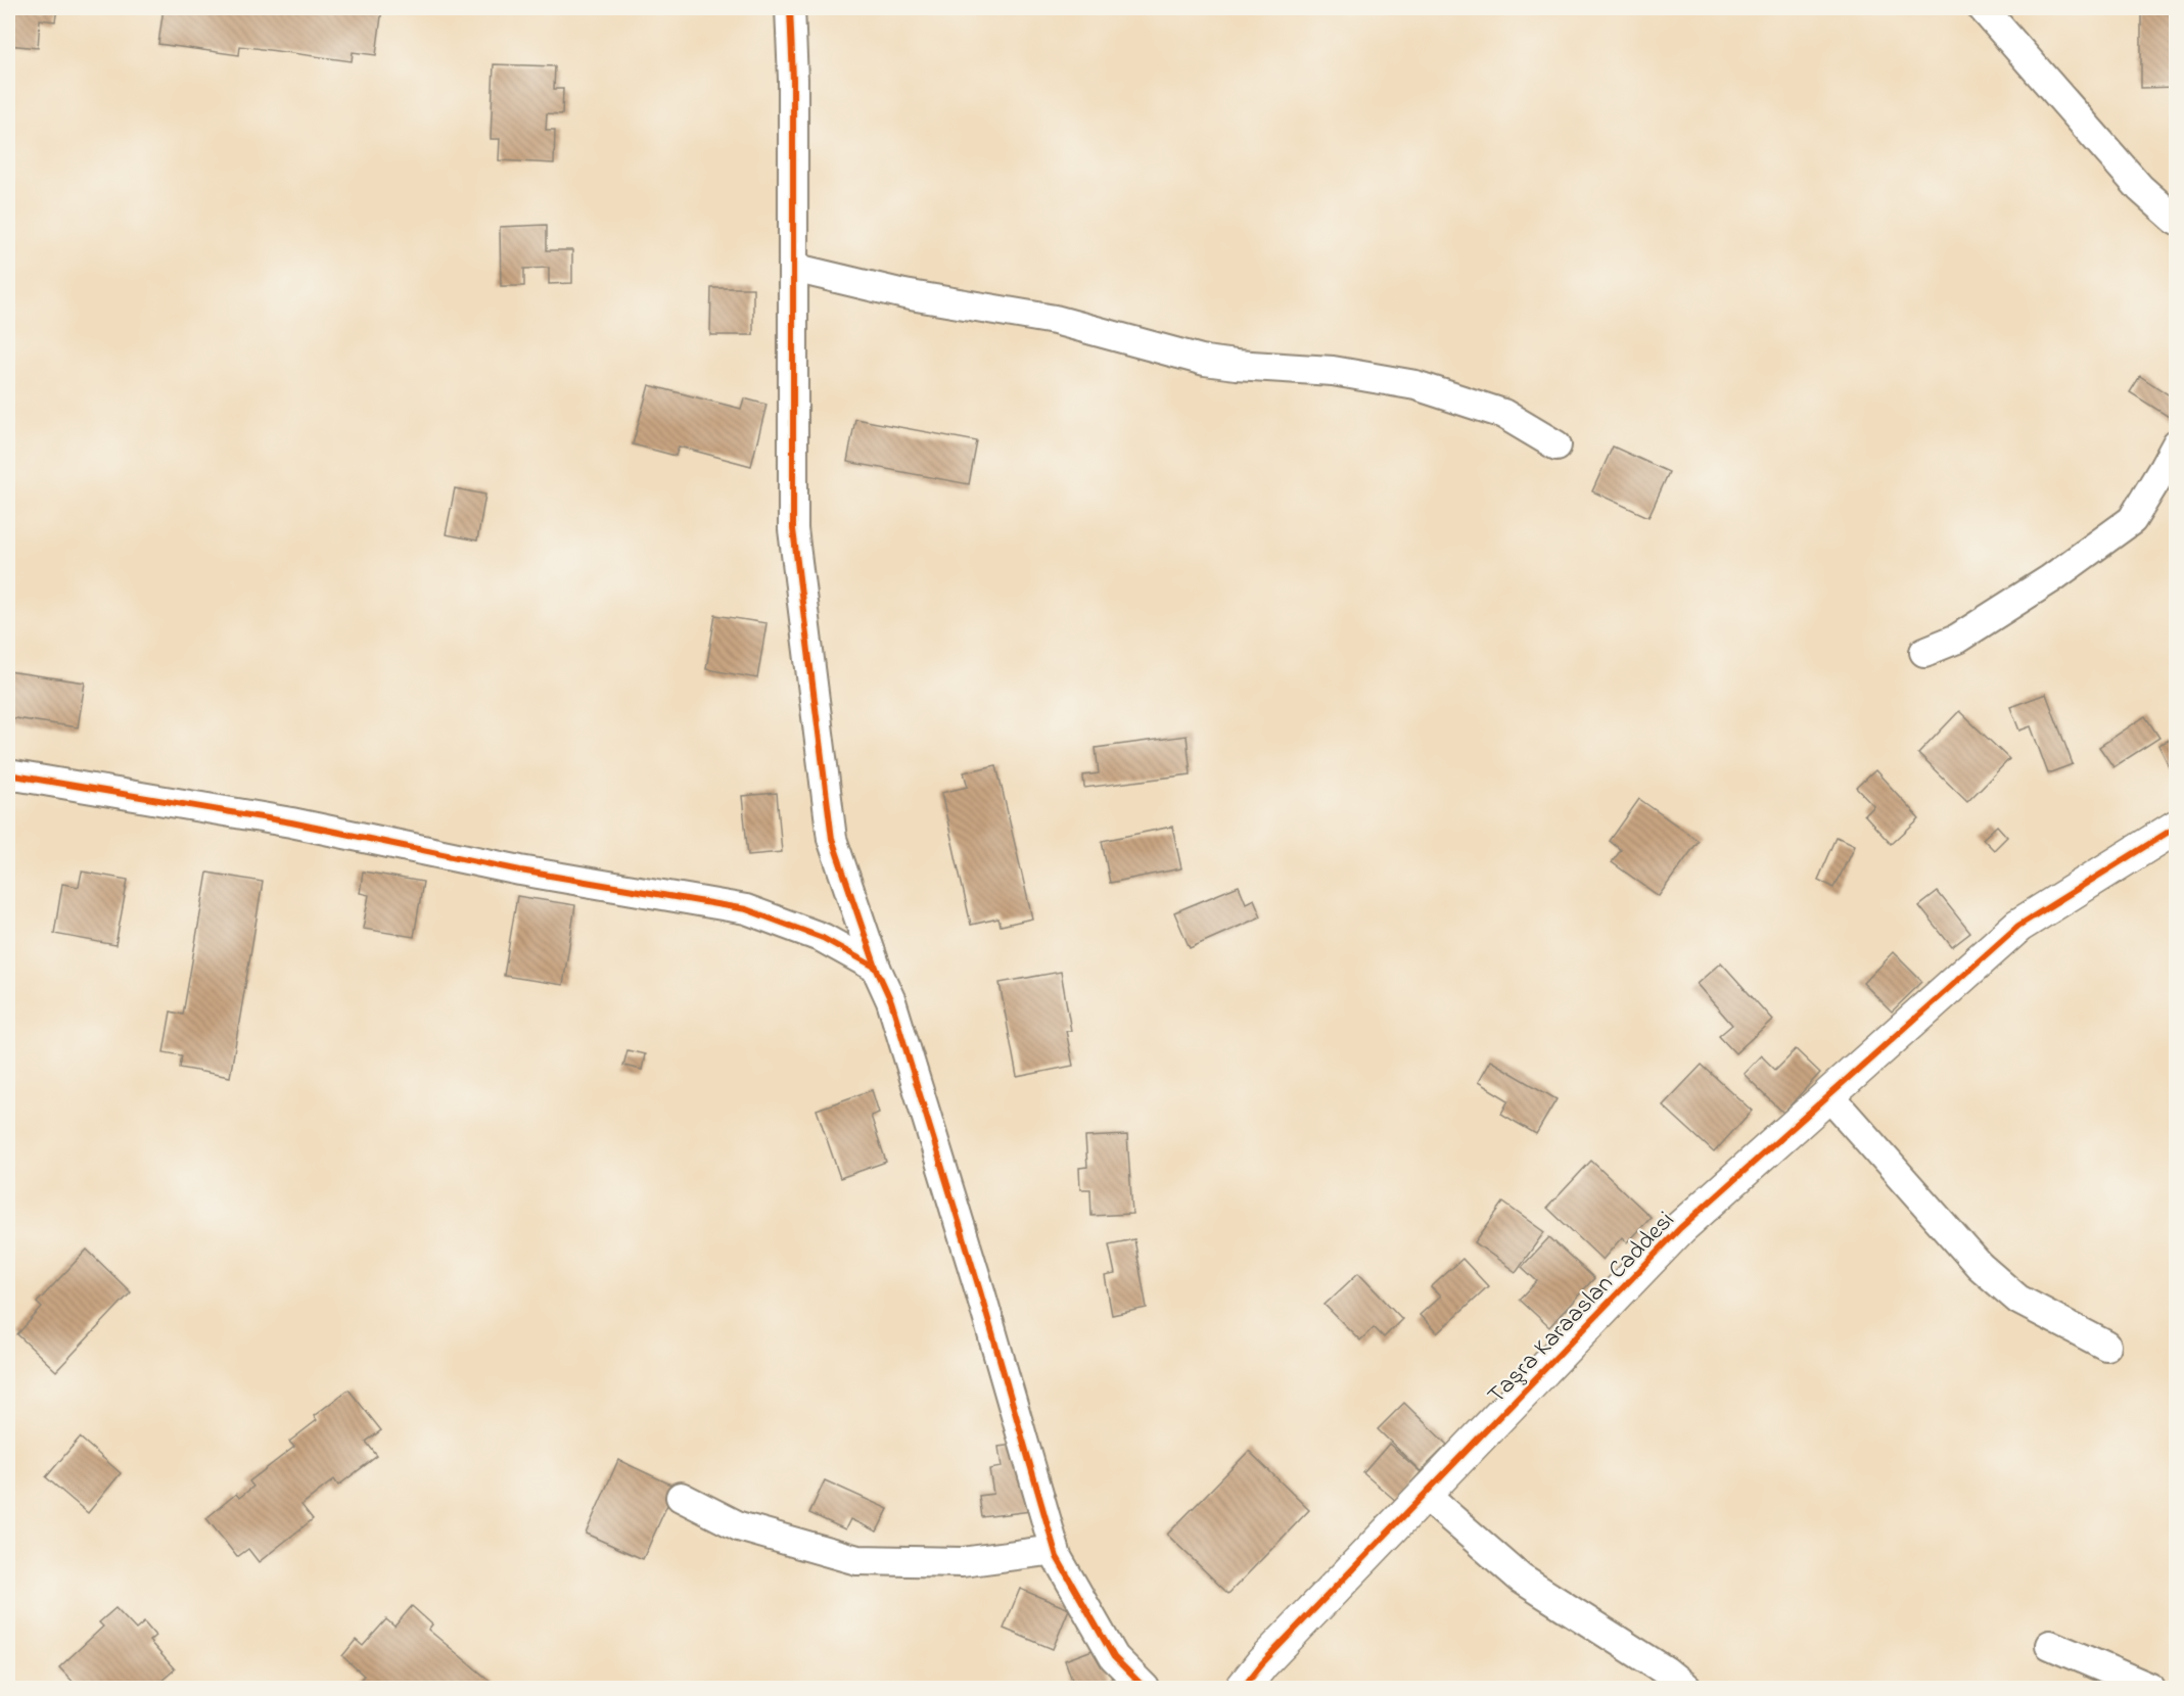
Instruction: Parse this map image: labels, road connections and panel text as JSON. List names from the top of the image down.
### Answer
{
  "streets": {
    "street": ["Taşra Karaaslan Caddesi"]
  }
}
